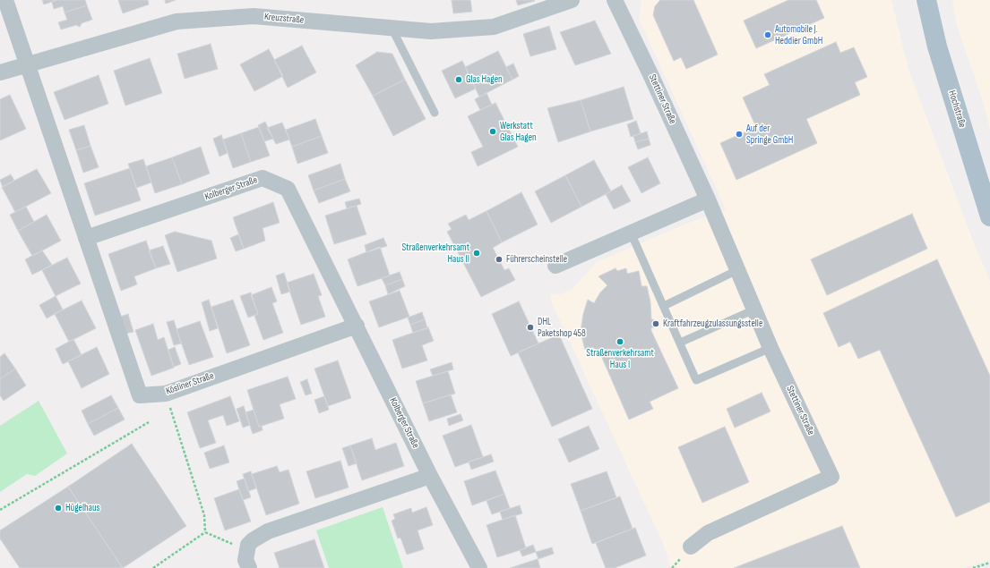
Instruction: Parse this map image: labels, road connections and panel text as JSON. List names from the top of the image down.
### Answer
{
  "streets": {
    "main road": ["Hochstraße"],
    "street": [
      "Kreuzstraße",
      "Stettiner Straße",
      "Kolberger Straße",
      "Kösliner Straße"
    ]
  },
  "crossings": [
    ["Kolberger Straße", "Kösliner Straße"]
  ],
  "places": [
    "Automobile J. Heddier GmbH",
    "Glas Hagen",
    "Werkstatt Glas Hagen",
    "Auf der Springe GmbH",
    "Straßenverkehrsamt Haus II",
    "Führerscheinstelle",
    "Kraftfahrzeugzulassungsstelle",
    "DHL Paketshop 458",
    "Straßenverkehrsamt Haus I",
    "Hügelhaus"
  ]
}
